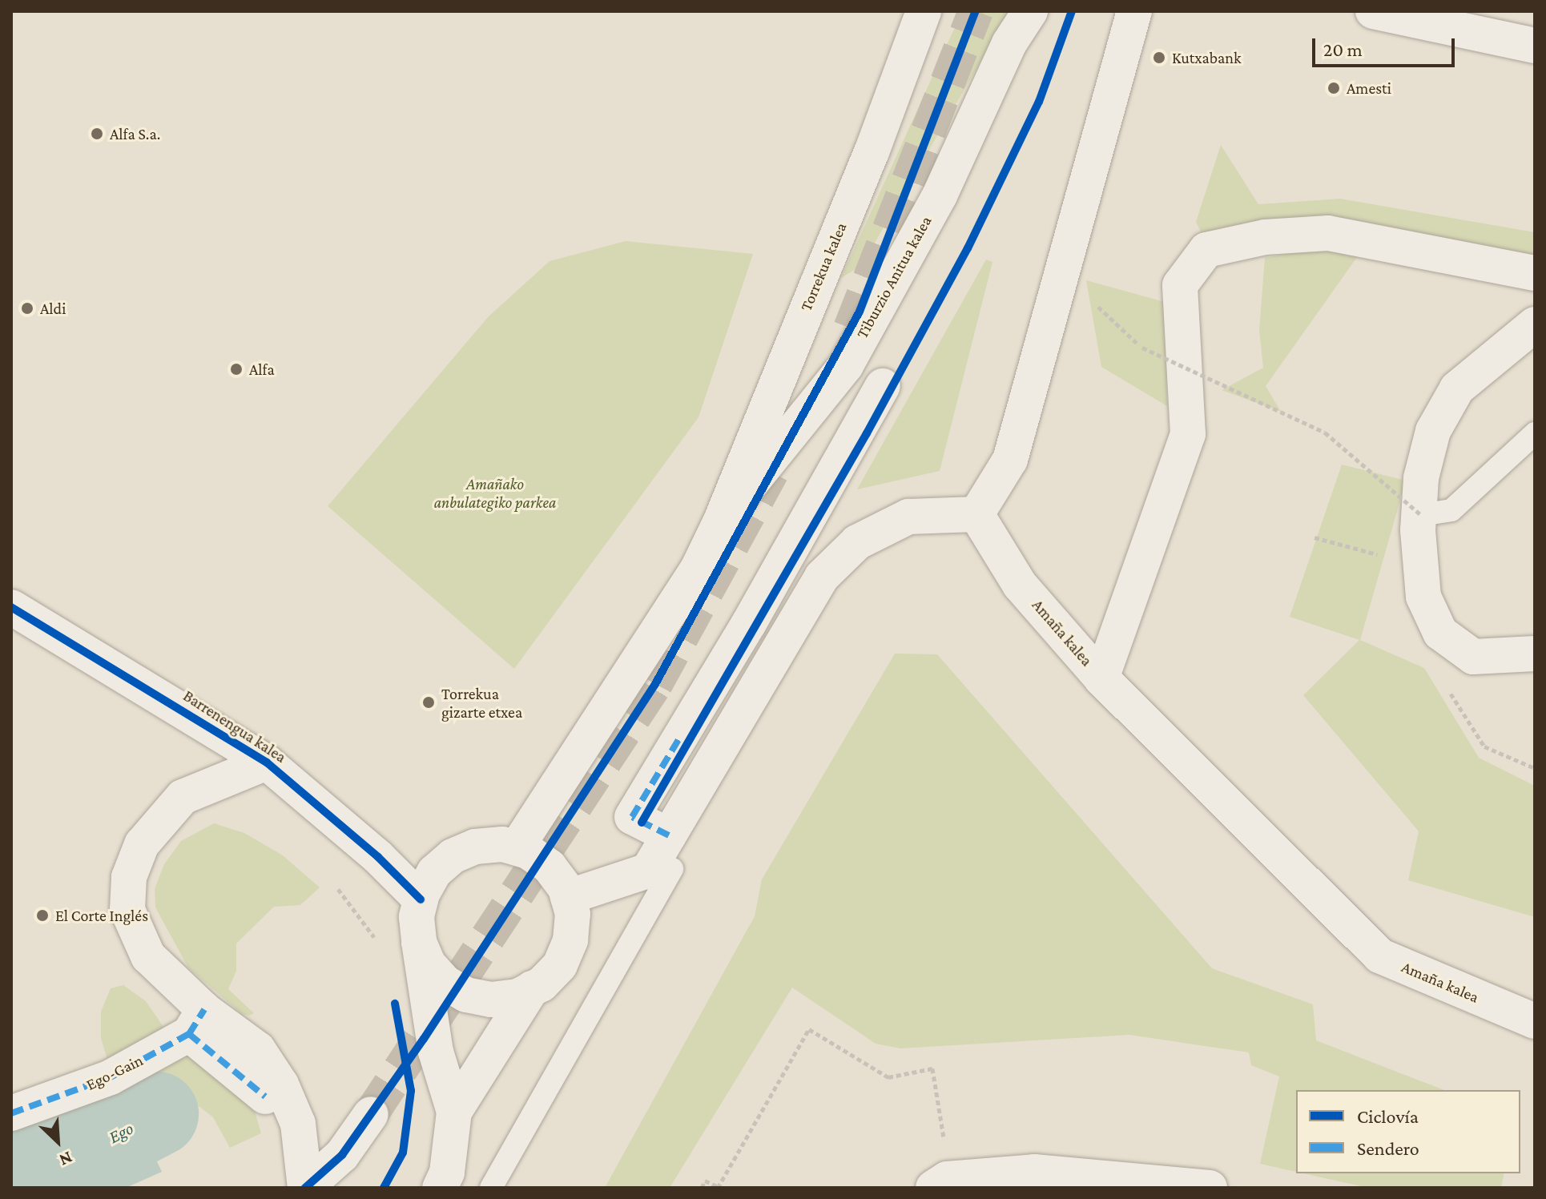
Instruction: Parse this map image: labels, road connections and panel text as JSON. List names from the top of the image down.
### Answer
{
  "streets": {
    "street": [
      "Torrekua kalea",
      "Tiburzio Anitua kalea",
      "Amaña kalea",
      "Barrenengua kalea",
      "Ego-Gain"
    ]
  },
  "crossings": [
    ["Torrekua kalea", "Tiburzio Anitua kalea"]
  ],
  "water": ["Ego"],
  "parks": ["Amañako anbulategiko parkea"],
  "places": [
    "Kutxabank",
    "Amesti",
    "Alfa S.a.",
    "Aldi",
    "Alfa",
    "Torrekua gizarte etxea",
    "El Corte Inglés"
  ],
  "legend": ["Ciclovía", "Sendero"],
  "scale_bar": "20 m",
  "north": "bottom right"
}
